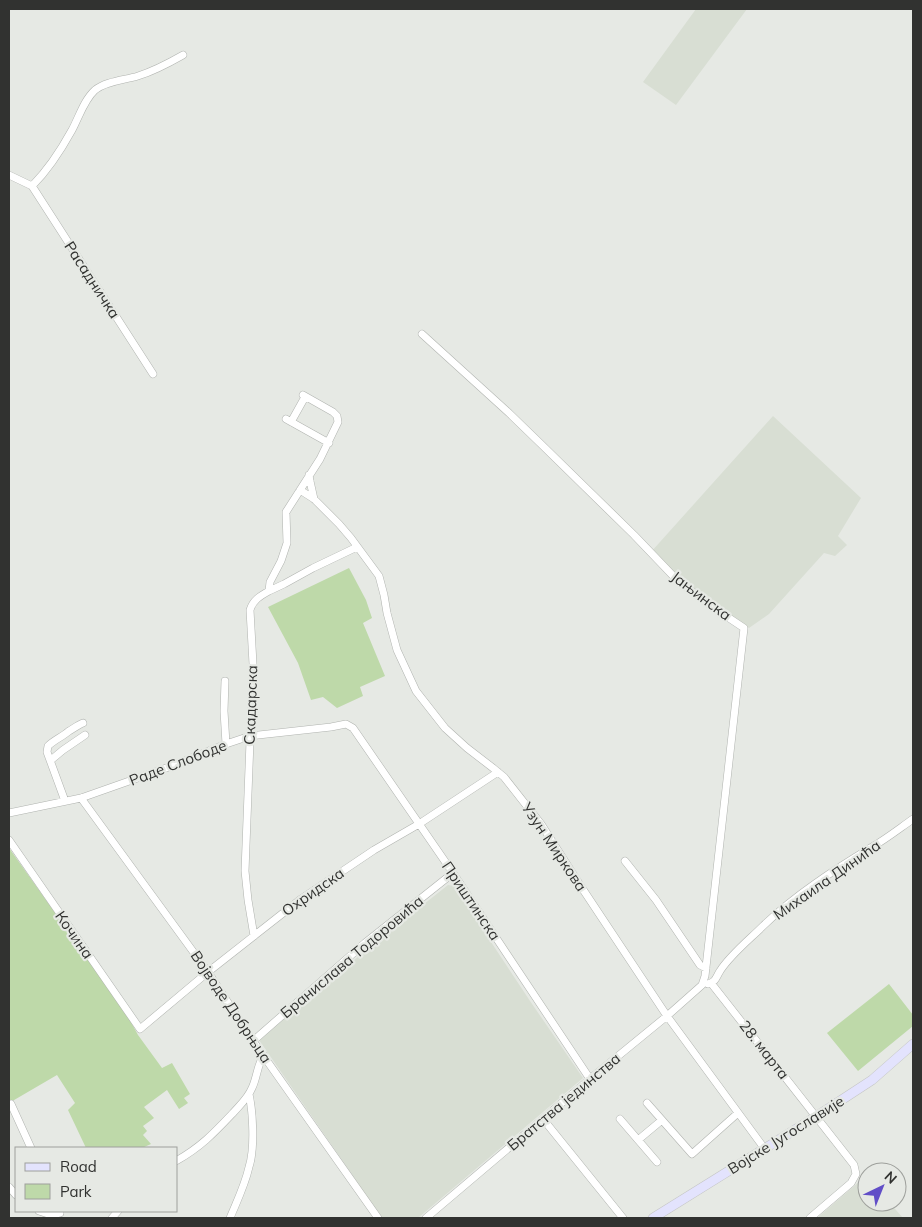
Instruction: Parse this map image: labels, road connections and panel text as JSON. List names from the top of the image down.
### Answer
{
  "streets": {
    "main road": ["Војске Југославије"],
    "street": [
      "Расадничка",
      "Јањинска",
      "Скадарска",
      "Раде Слободе",
      "Узун Миркова",
      "Михаила Динића",
      "Охридска",
      "Приштинска",
      "Кочина",
      "Бранислава Тодоровића",
      "Војводе Добрњца",
      "28. марта",
      "Братства јединства"
    ]
  },
  "crossings": [
    ["Јањинска", "Братства јединства"],
    ["Скадарска", "Раде Слободе"],
    ["Скадарска", "Узун Миркова"],
    ["Скадарска", "Охридска"],
    ["Раде Слободе", "Приштинска"],
    ["Раде Слободе", "Војводе Добрњца"],
    ["Узун Миркова", "Охридска"],
    ["Узун Миркова", "Братства јединства"],
    ["Узун Миркова", "Војске Југославије"],
    ["Михаила Динића", "28. марта"],
    ["Охридска", "Приштинска"],
    ["Охридска", "Кочина"],
    ["Охридска", "Војводе Добрњца"],
    ["Приштинска", "Бранислава Тодоровића"],
    ["Приштинска", "Братства јединства"],
    ["Бранислава Тодоровића", "Војводе Добрњца"],
    ["28. марта", "Војске Југославије"]
  ],
  "legend": ["Road", "Park"],
  "north": "top right"
}
